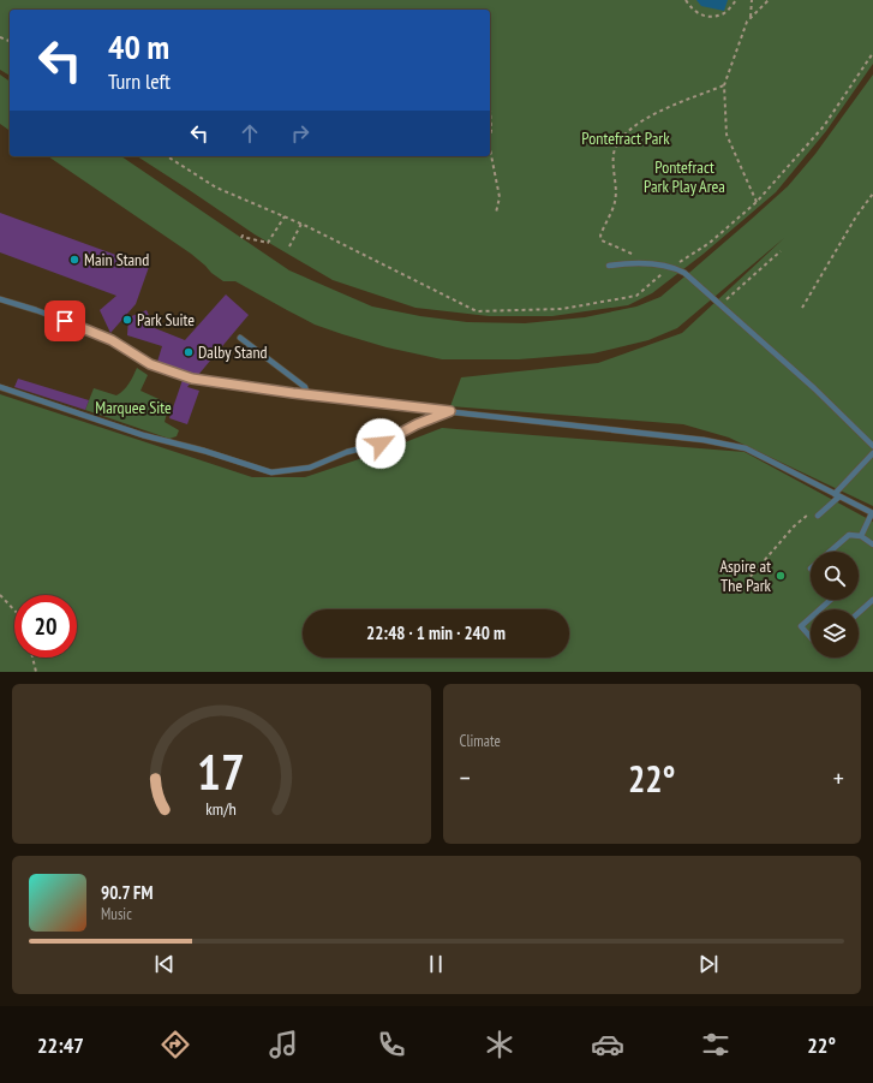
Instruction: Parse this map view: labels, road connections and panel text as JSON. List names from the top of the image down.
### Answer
{
  "parks": ["Pontefract Park", "Pontefract Park Play Area", "Marquee Site"],
  "places": [
    "Main Stand",
    "Park Suite",
    "Dalby Stand",
    "Aspire at The Park"
  ],
  "page": {
    "turn": ["40 m", "Turn left"],
    "limit": "20",
    "trip": "22:48 · 1 min · 240 m",
    "tile": "Climate",
    "heat": ["−", "22°", "+"],
    "song": ["90.7 FM", "Music"],
    "tabs": ["22:47", "22°"],
    "gauge": ["17", "km/h"]
  }
}
